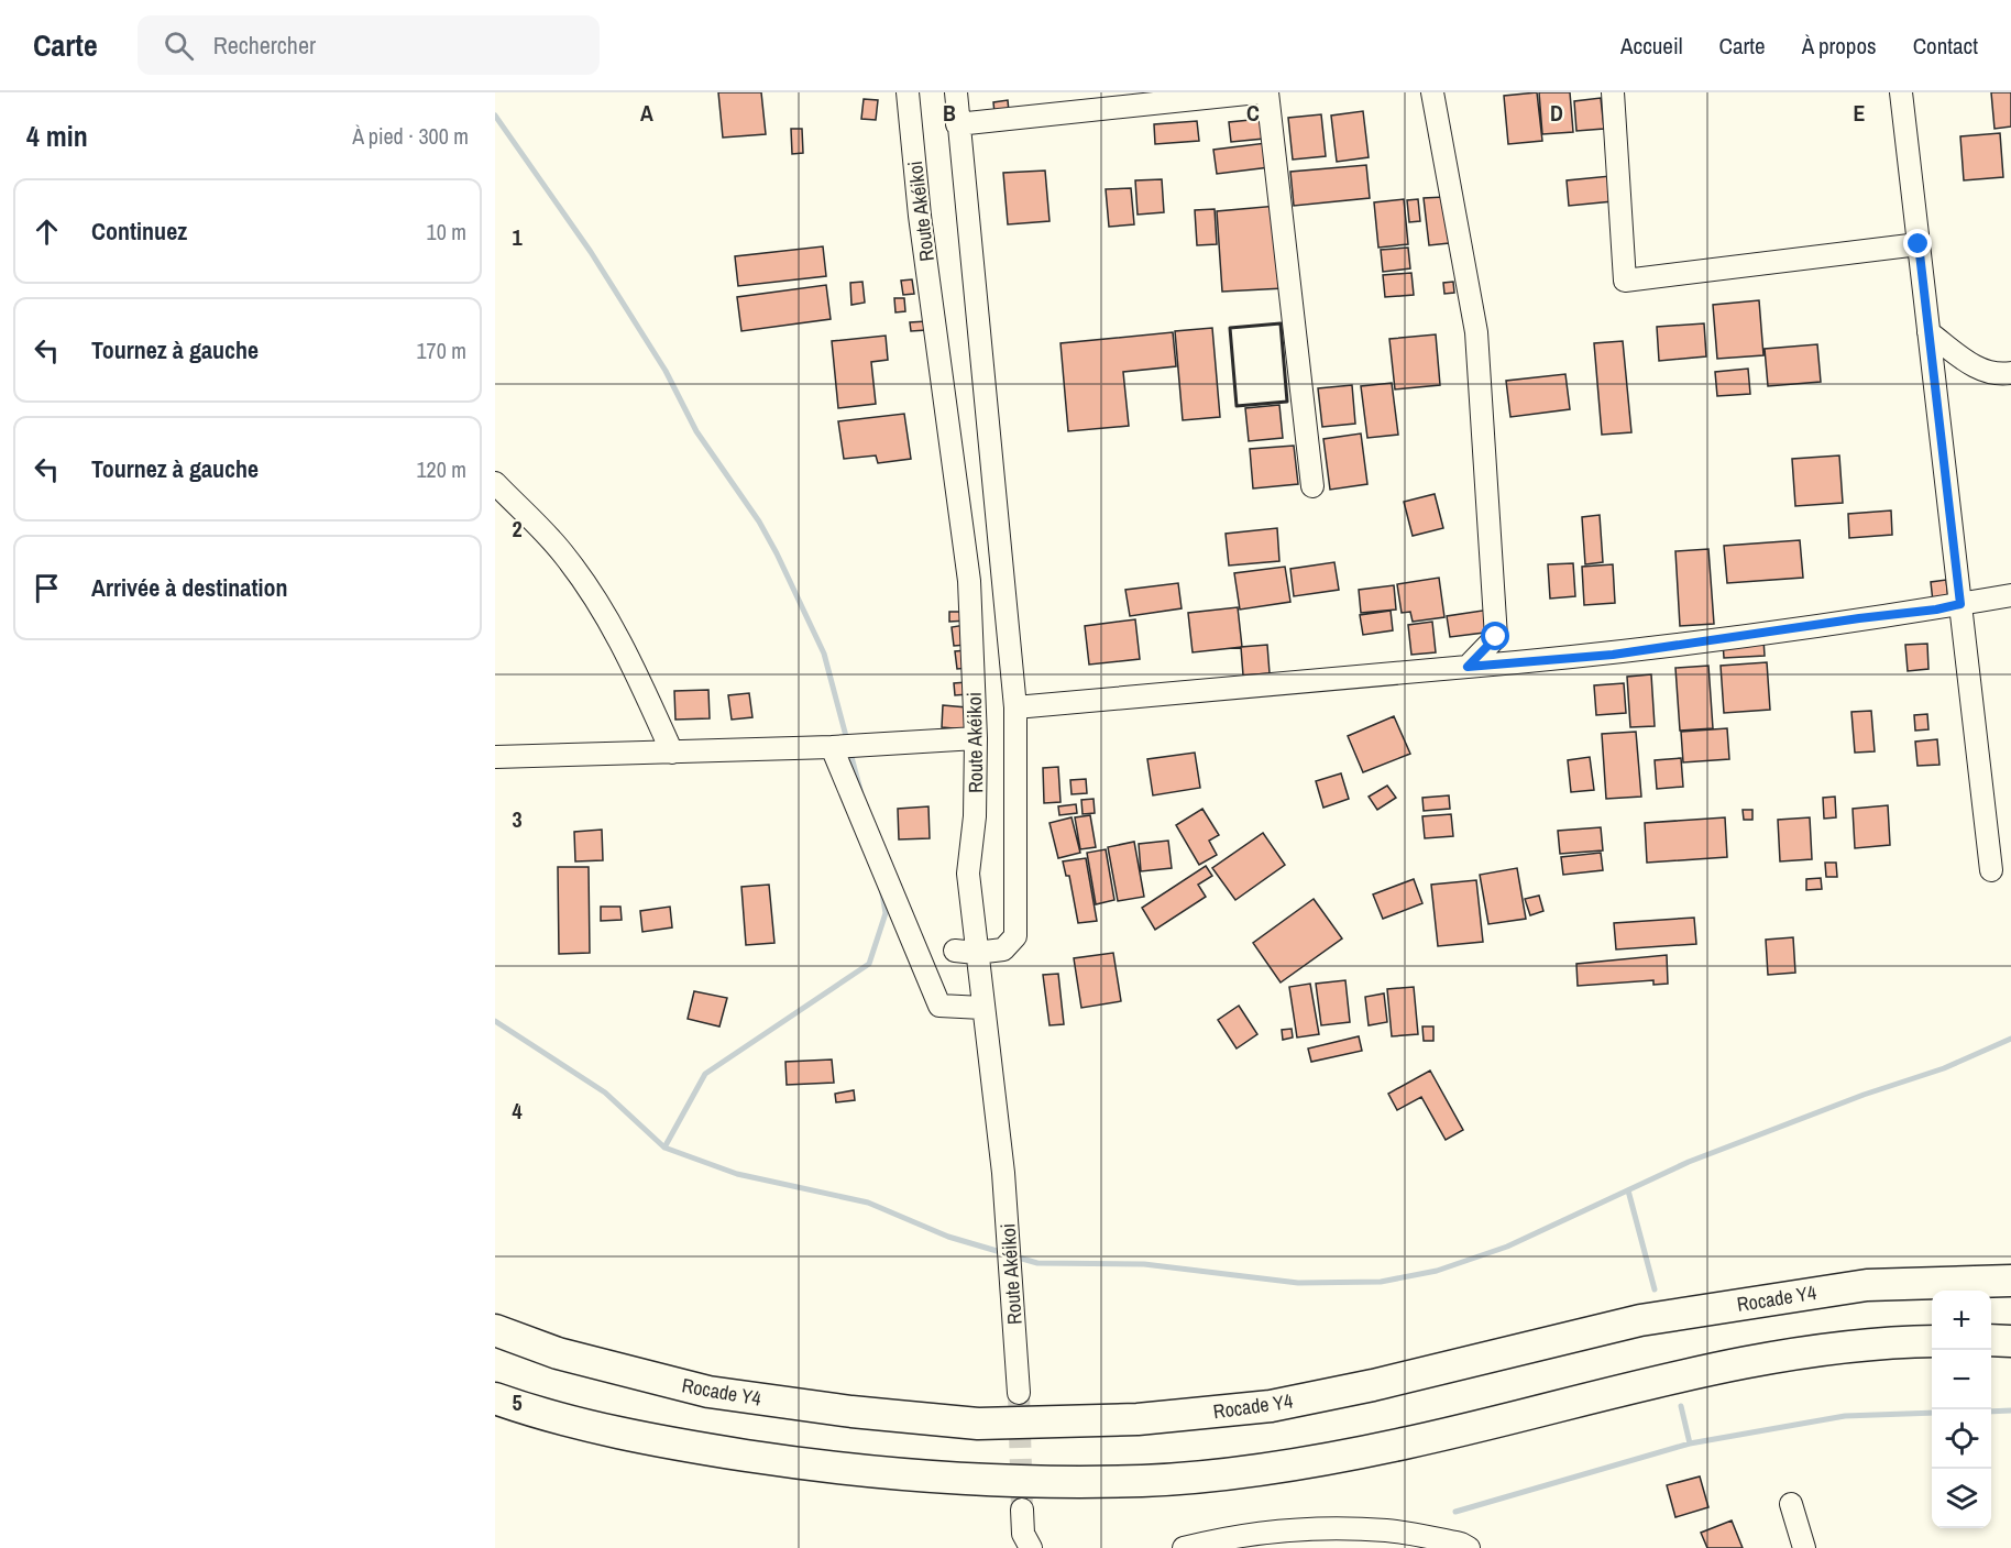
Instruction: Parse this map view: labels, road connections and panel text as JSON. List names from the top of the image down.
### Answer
{
  "streets": {
    "highway": ["Rocade Y4"],
    "street": ["Route Akéikoi"]
  },
  "page": {
    "header": "Carte",
    "search": "Rechercher",
    "nav": [
      "Accueil",
      "Carte",
      "À propos",
      "Contact"
    ],
    "heading": ["4 min", "À pied · 300 m"],
    "list": [
      ["Continuez", "10 m"],
      ["Tournez à gauche", "170 m"],
      ["Tournez à gauche", "120 m"],
      "Arrivée à destination"
    ],
    "map_buttons": ["+", "−"]
  },
  "grid": {
    "columns": [
      "A",
      "B",
      "C",
      "D",
      "E"
    ],
    "rows": [
      "1",
      "2",
      "3",
      "4",
      "5"
    ]
  }
}
